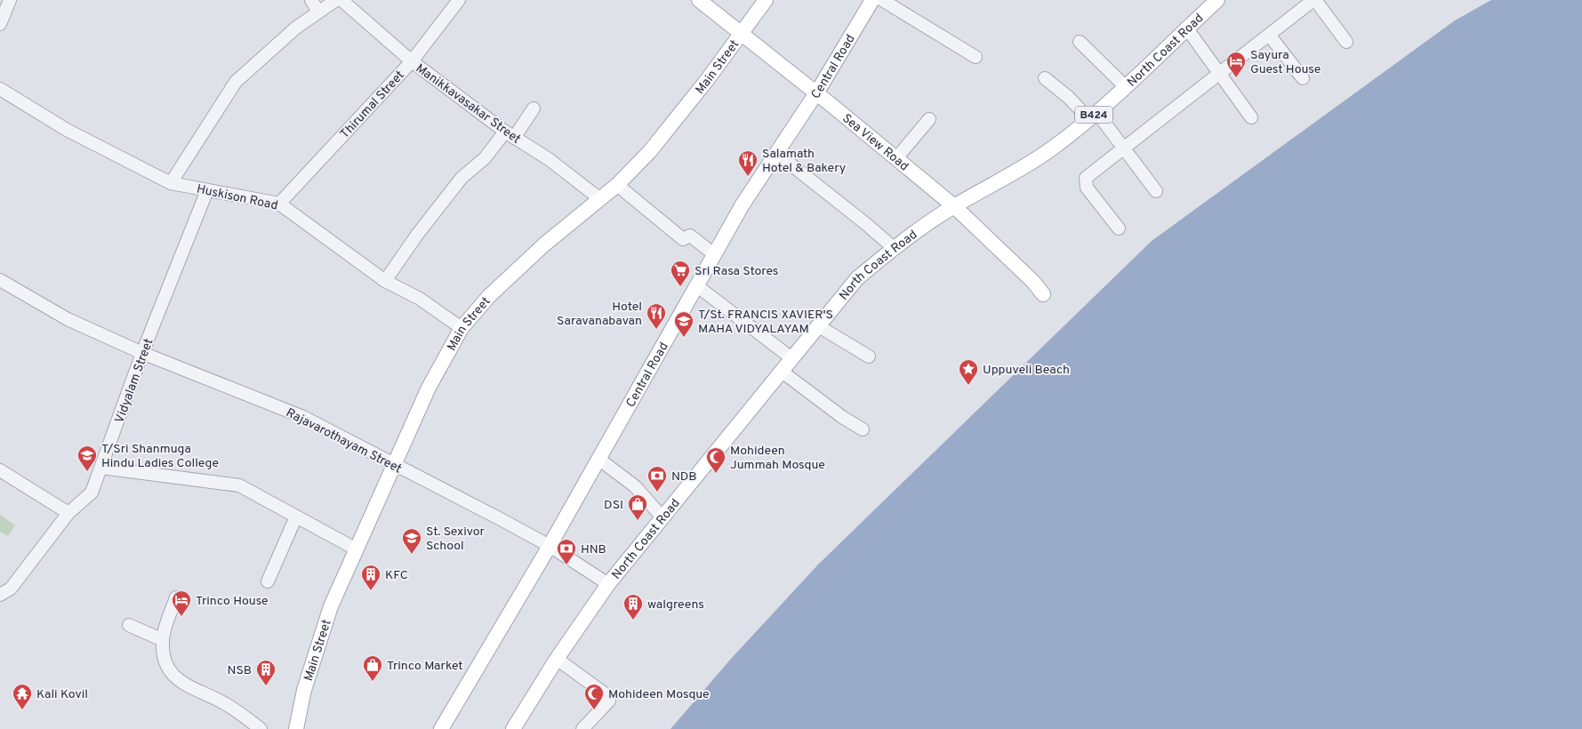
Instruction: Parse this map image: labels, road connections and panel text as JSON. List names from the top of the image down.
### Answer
{
  "streets": {
    "main road": [
      "North Coast Road",
      "Central Road",
      "Main Street",
      "B424",
      "Sea View Road"
    ],
    "street": [
      "Manikkavasakar Street",
      "Thirumal Street",
      "Huskison Road",
      "Vidyalam Street",
      "Rajavarothayam Street"
    ]
  },
  "crossings": [
    ["North Coast Road", "Sea View Road"],
    ["North Coast Road", "Rajavarothayam Street"],
    ["Central Road", "Sea View Road"],
    ["Central Road", "Rajavarothayam Street"],
    ["Main Street", "Manikkavasakar Street"],
    ["Main Street", "Sea View Road"],
    ["Main Street", "Huskison Road"],
    ["Main Street", "Rajavarothayam Street"],
    ["Manikkavasakar Street", "Thirumal Street"],
    ["Thirumal Street", "Huskison Road"],
    ["Huskison Road", "Vidyalam Street"],
    ["Vidyalam Street", "Rajavarothayam Street"]
  ],
  "places": {
    "hotel": ["Sayura Guest House", "Trinco House"],
    "restaurant": ["Salamath Hotel & Bakery", "Hotel Saravanabavan"],
    "supermarket": ["Sri Rasa Stores"],
    "school or university": ["T/St. FRANCIS XAVIER'S MAHA VIDYALAYAM", "T/Sri Shanmuga Hindu Ladies College", "St. Sexivor School"],
    "place": ["Uppuveli Beach"],
    "mosque": ["Mohideen Jummah Mosque", "Mohideen Mosque"],
    "bank": ["NDB", "HNB"],
    "shop": ["DSI", "Trinco Market"],
    "building": ["KFC", "walgreens", "NSB"],
    "temple": ["Kali Kovil"]
  }
}
